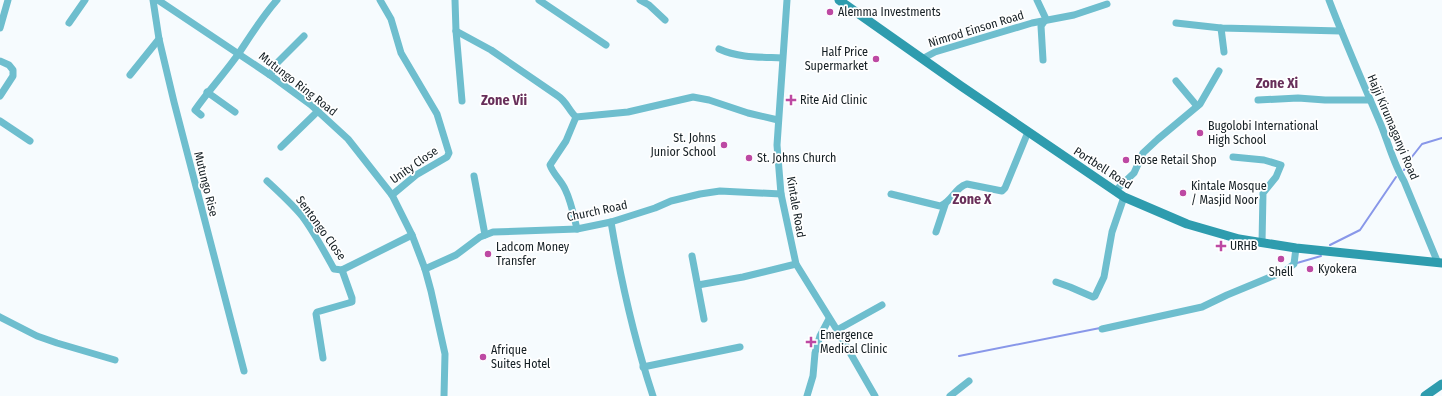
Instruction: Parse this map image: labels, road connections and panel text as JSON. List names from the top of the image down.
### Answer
{
  "streets": {
    "main road": ["Portbell Road"],
    "street": [
      "Nimrod Einson Road",
      "Mutungo Ring Road",
      "Hajji Kirumaganyi Road",
      "Unity Close",
      "Mutungo Rise",
      "Kintale Road",
      "Church Road",
      "Sentongo Close"
    ]
  },
  "crossings": [
    ["Nimrod Einson Road", "Portbell Road"],
    ["Mutungo Ring Road", "Unity Close"],
    ["Mutungo Ring Road", "Church Road"],
    ["Mutungo Ring Road", "Sentongo Close"],
    ["Hajji Kirumaganyi Road", "Portbell Road"],
    ["Kintale Road", "Church Road"]
  ],
  "districts": ["Zone Xi", "Zone Vii", "Zone X"],
  "places": {
    "other": [
      "Alemma Investments",
      "Half Price Supermarket",
      "Bugolobi International High School",
      "St. Johns Junior School",
      "St. Johns Church",
      "Rose Retail Shop",
      "Kintale Mosque / Masjid Noor",
      "Ladcom Money Transfer",
      "Shell",
      "Kyokera",
      "Afrique Suites Hotel"
    ],
    "health": ["Rite Aid Clinic", "URHB", "Emergence Medical Clinic"]
  }
}
